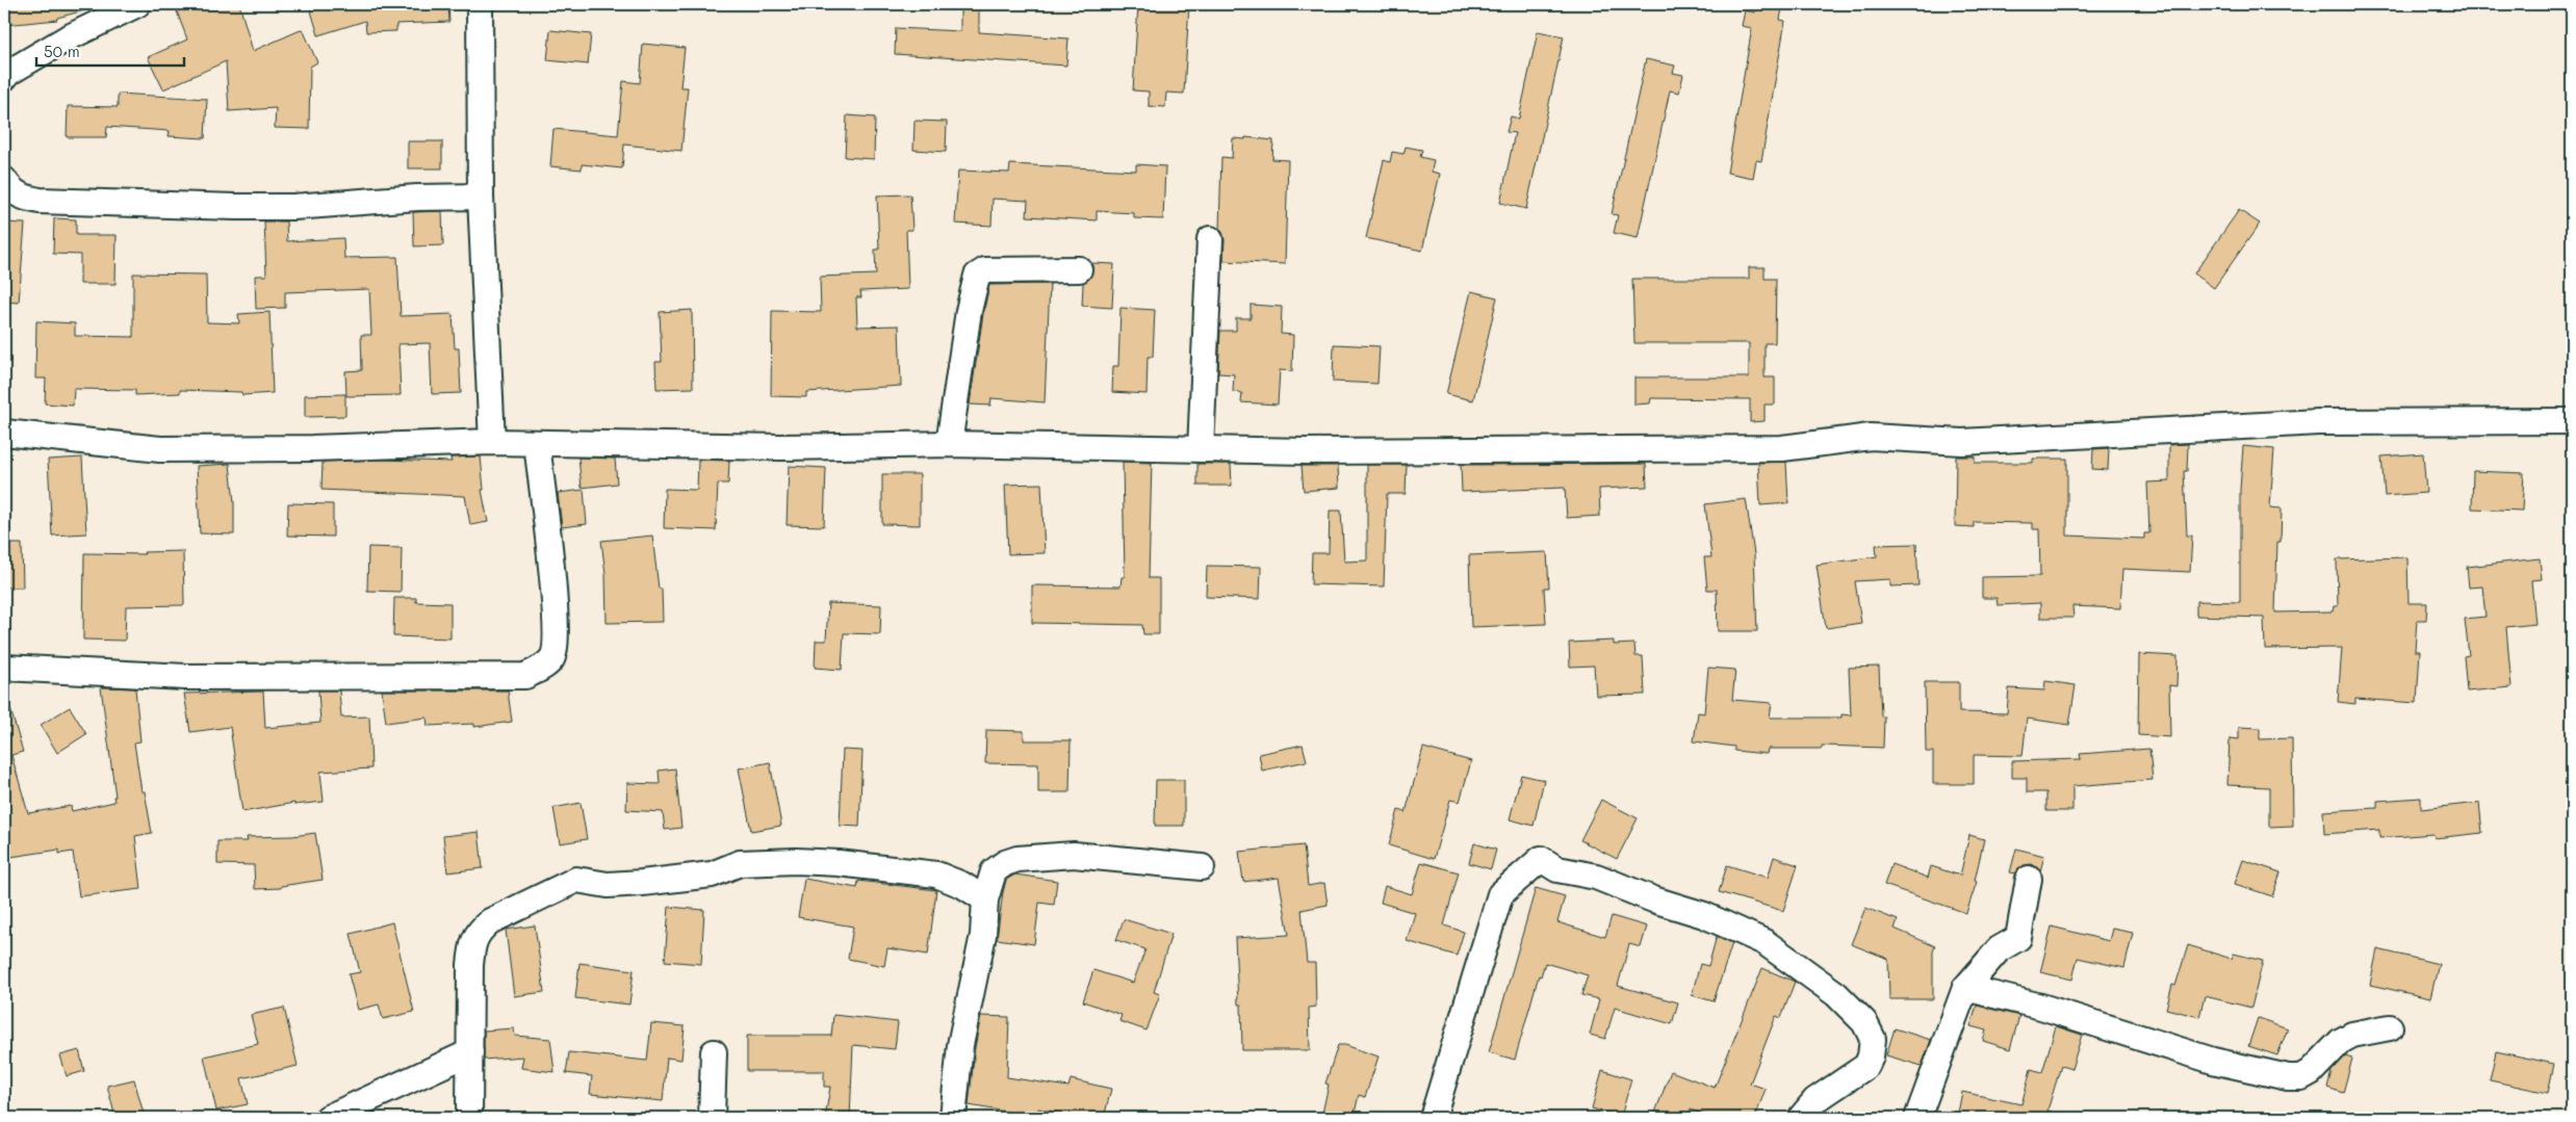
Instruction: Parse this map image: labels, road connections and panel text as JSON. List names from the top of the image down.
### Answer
{
  "scale_bar": "50 m"
}
